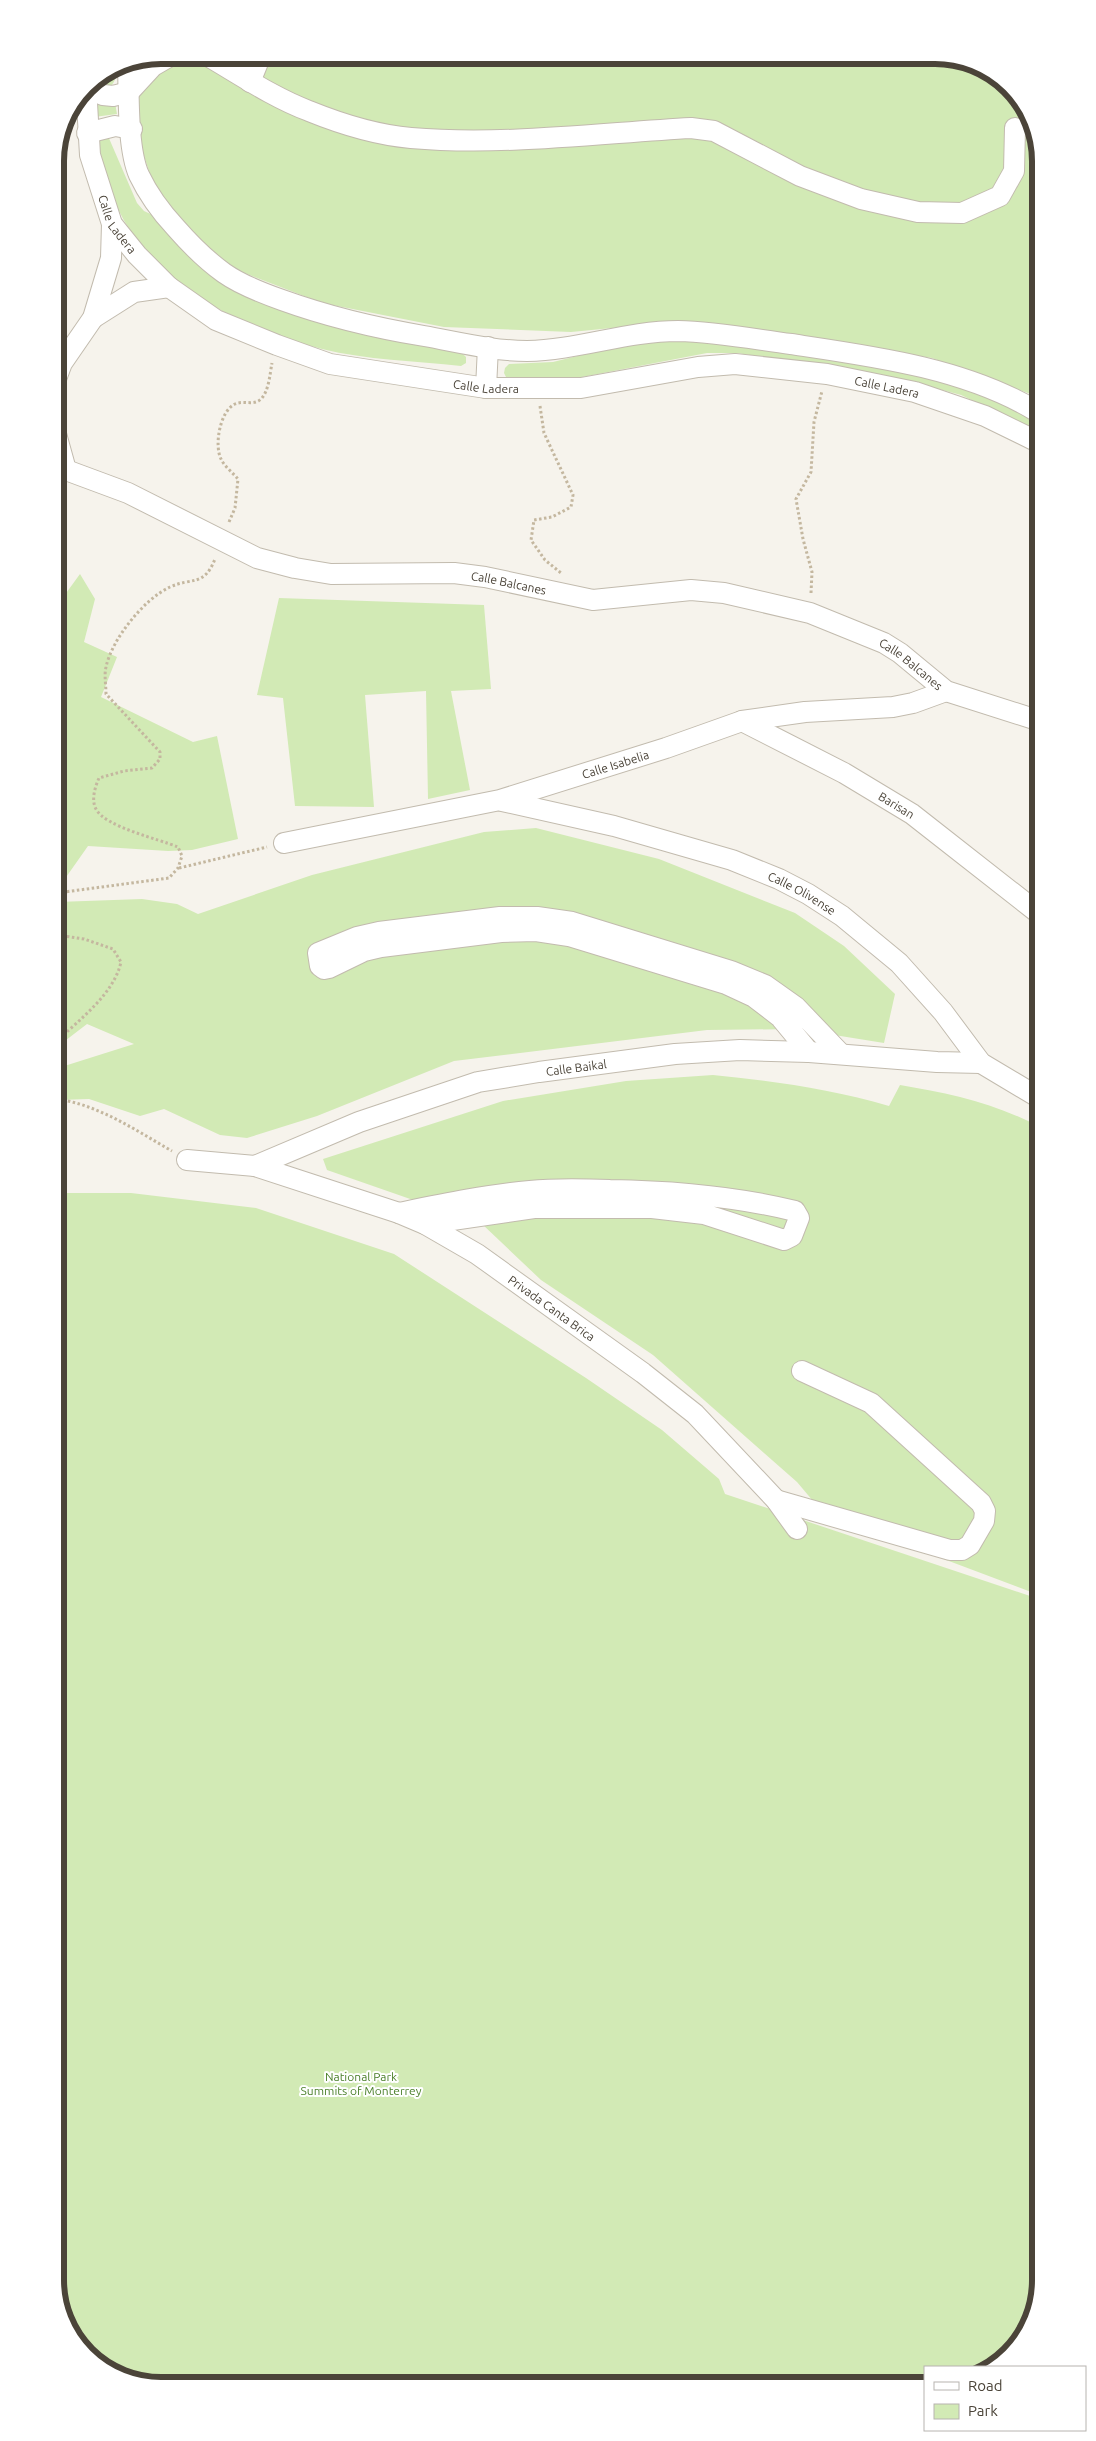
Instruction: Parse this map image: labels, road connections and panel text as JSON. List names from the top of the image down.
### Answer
{
  "streets": {
    "street": [
      "Calle Ladera",
      "Calle Balcanes",
      "Calle Isabelia",
      "Barisan",
      "Calle Olivense",
      "Calle Baikal",
      "Privada Canta Brica"
    ]
  },
  "crossings": [
    ["Calle Balcanes", "Calle Isabelia"],
    ["Calle Isabelia", "Barisan"],
    ["Calle Isabelia", "Calle Olivense"],
    ["Calle Olivense", "Calle Baikal"],
    ["Calle Baikal", "Privada Canta Brica"]
  ],
  "parks": ["National Park Summits of Monterrey"],
  "legend": ["Road", "Park"]
}
